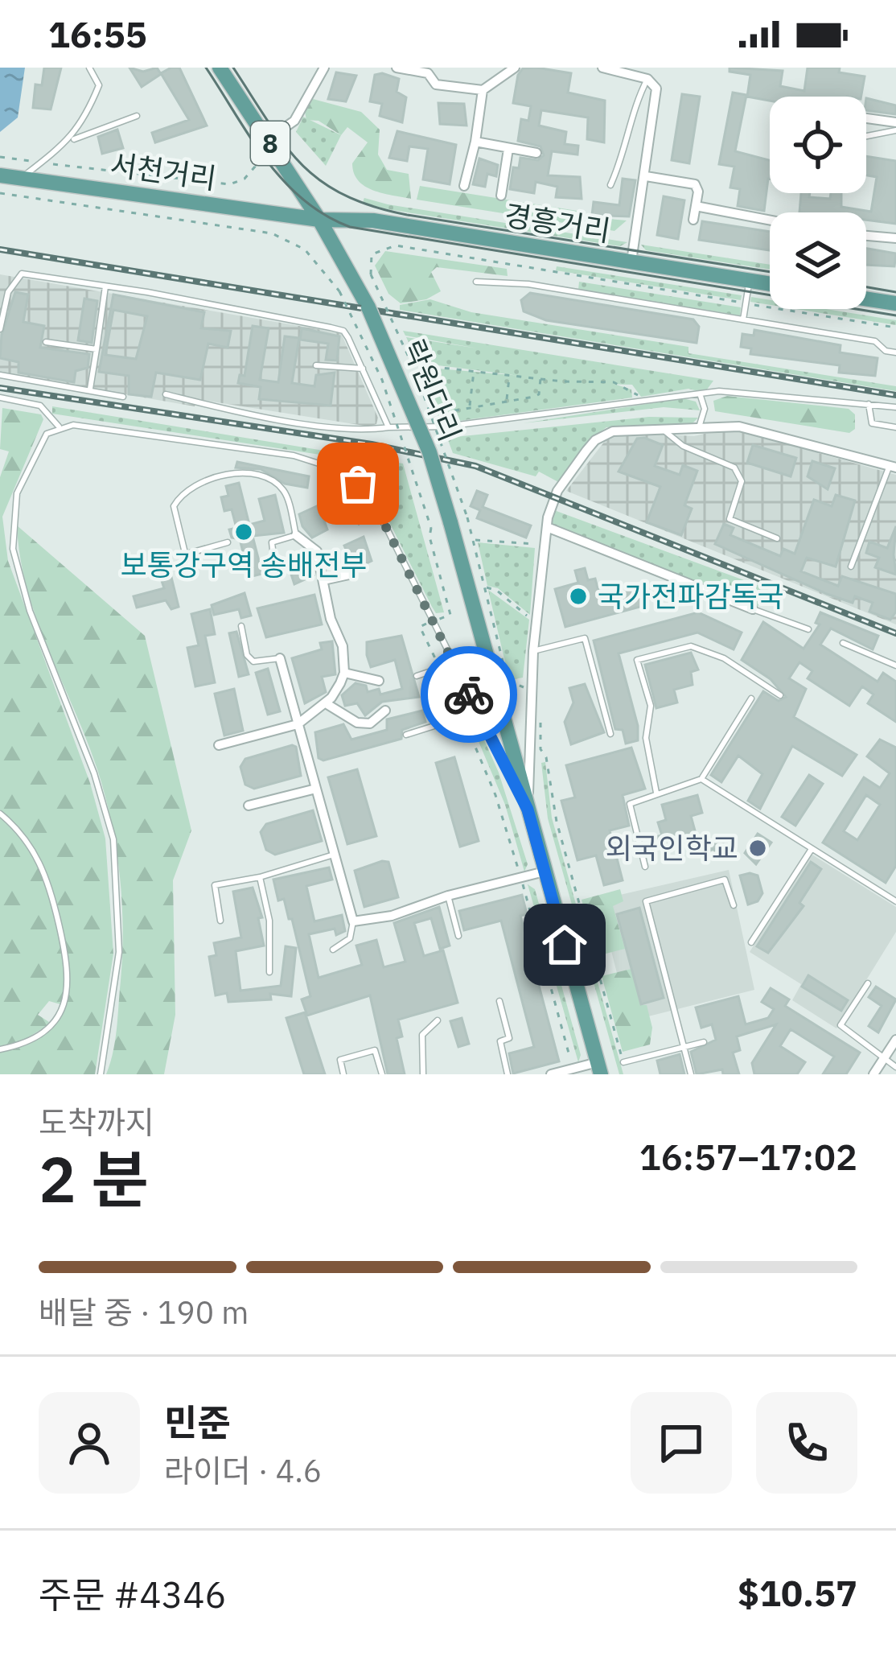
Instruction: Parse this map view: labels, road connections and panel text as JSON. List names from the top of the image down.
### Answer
{
  "streets": {
    "main road": [
      "8",
      "서천거리",
      "경흥거리",
      "락원다리"
    ]
  },
  "crossings": [
    ["8", "서천거리"],
    ["8", "경흥거리"],
    ["8", "락원다리"],
    ["서천거리", "경흥거리"]
  ],
  "places": ["보통강구역 송배전부", "국가전파감독국", "외국인학교"],
  "page": {
    "status": "16:55",
    "heading": ["2 분", "도착까지", "16:57–17:02"],
    "panel": [
      "민준",
      "라이더 · 4.6",
      "주문 #4346",
      "$10.57"
    ],
    "bar": "배달 중 · 190 m"
  }
}
